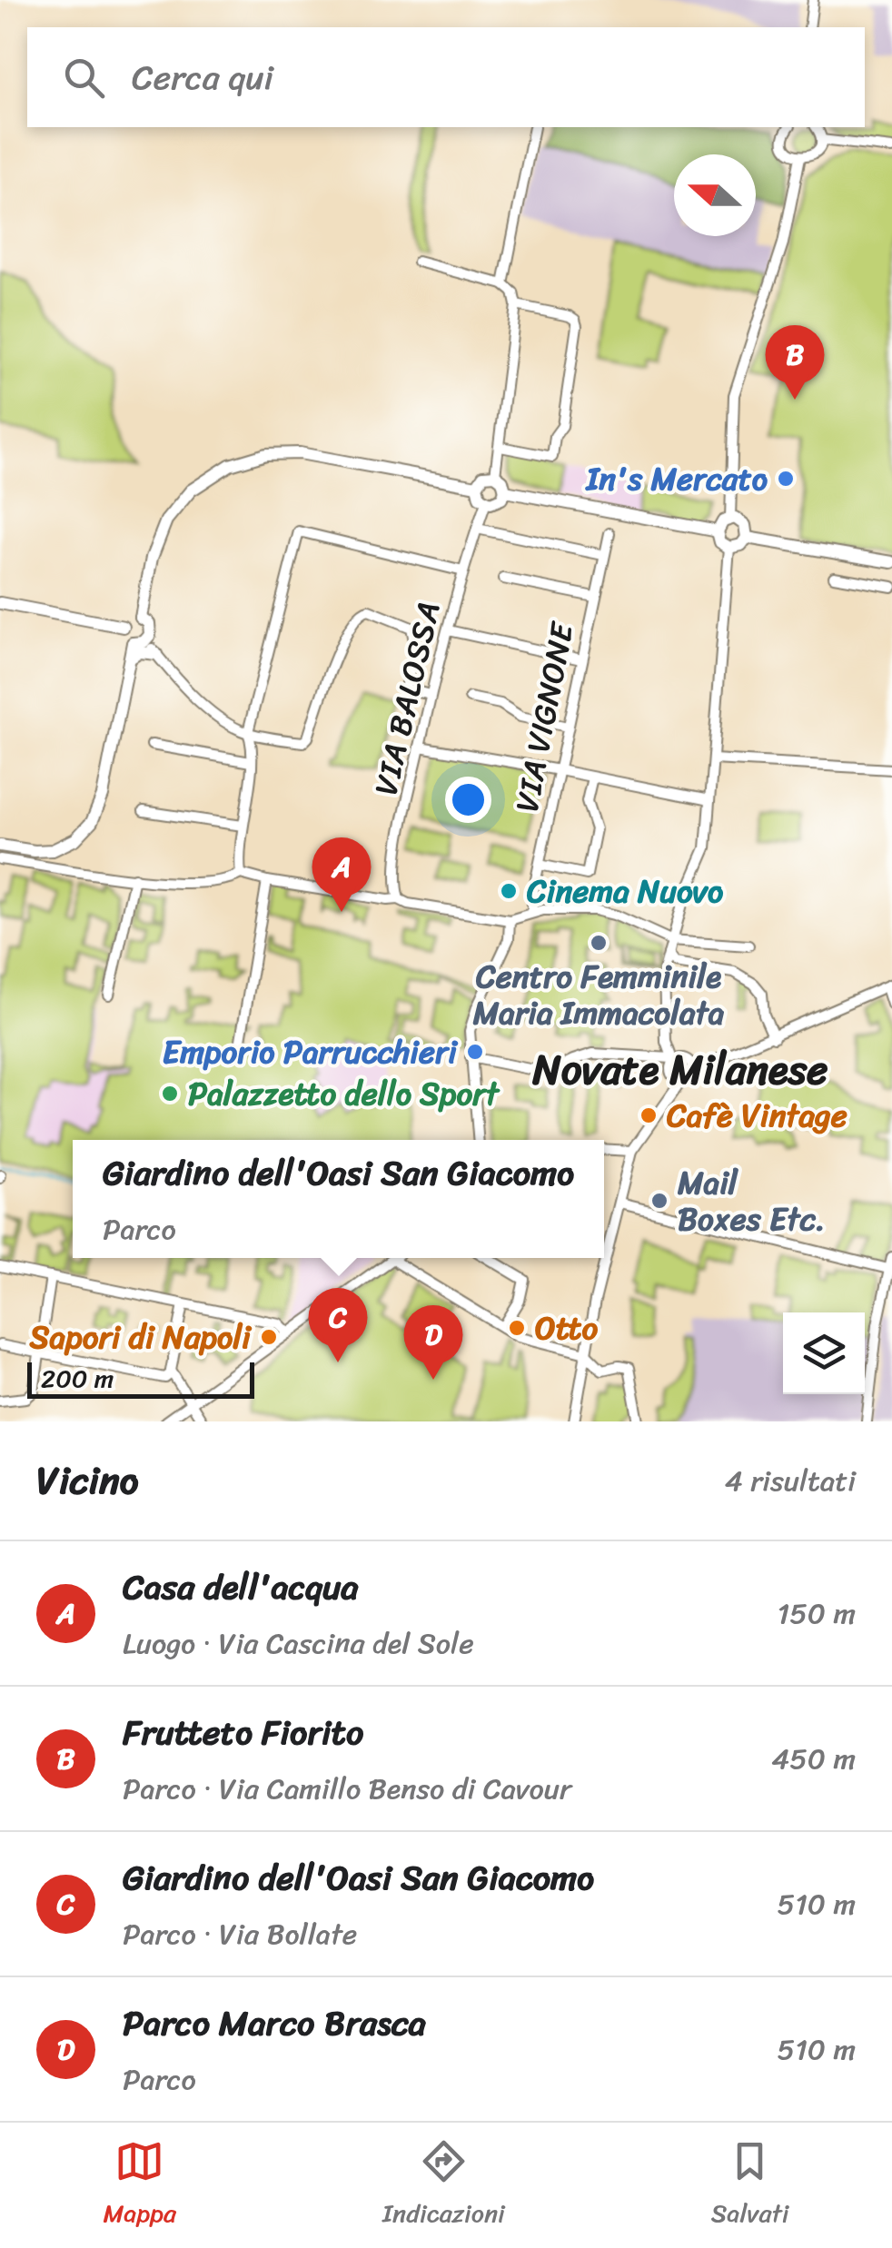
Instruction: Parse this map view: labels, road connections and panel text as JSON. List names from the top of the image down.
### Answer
{
  "streets": {
    "street": ["VIA BALOSSA", "VIA VIGNONE"]
  },
  "districts": ["Novate Milanese"],
  "places": [
    "In's Mercato",
    "Cinema Nuovo",
    "Centro Femminile Maria Immacolata",
    "Emporio Parrucchieri",
    "Palazzetto dello Sport",
    "Cafè Vintage",
    "Mail Boxes Etc.",
    "Otto",
    "Sapori di Napoli"
  ],
  "scale_bar": "200 m",
  "north": "left",
  "page": {
    "search": "Cerca qui",
    "pins": [
      "B",
      "A",
      "C",
      "D"
    ],
    "popup": ["Giardino dell'Oasi San Giacomo", "Parco"],
    "scale": "200 m",
    "heading": ["Vicino", "4 risultati"],
    "list": [
      {
        "mark": "A",
        "name": "Casa dell'acqua",
        "note": "Luogo · Via Cascina del Sole",
        "value": "150 m"
      },
      {
        "mark": "B",
        "name": "Frutteto Fiorito",
        "note": "Parco · Via Camillo Benso di Cavour",
        "value": "450 m"
      },
      {
        "mark": "C",
        "name": "Giardino dell'Oasi San Giacomo",
        "note": "Parco · Via Bollate",
        "value": "510 m"
      },
      {
        "mark": "D",
        "name": "Parco Marco Brasca",
        "note": "Parco",
        "value": "510 m"
      }
    ],
    "nav": ["Mappa", "Indicazioni", "Salvati"]
  }
}
